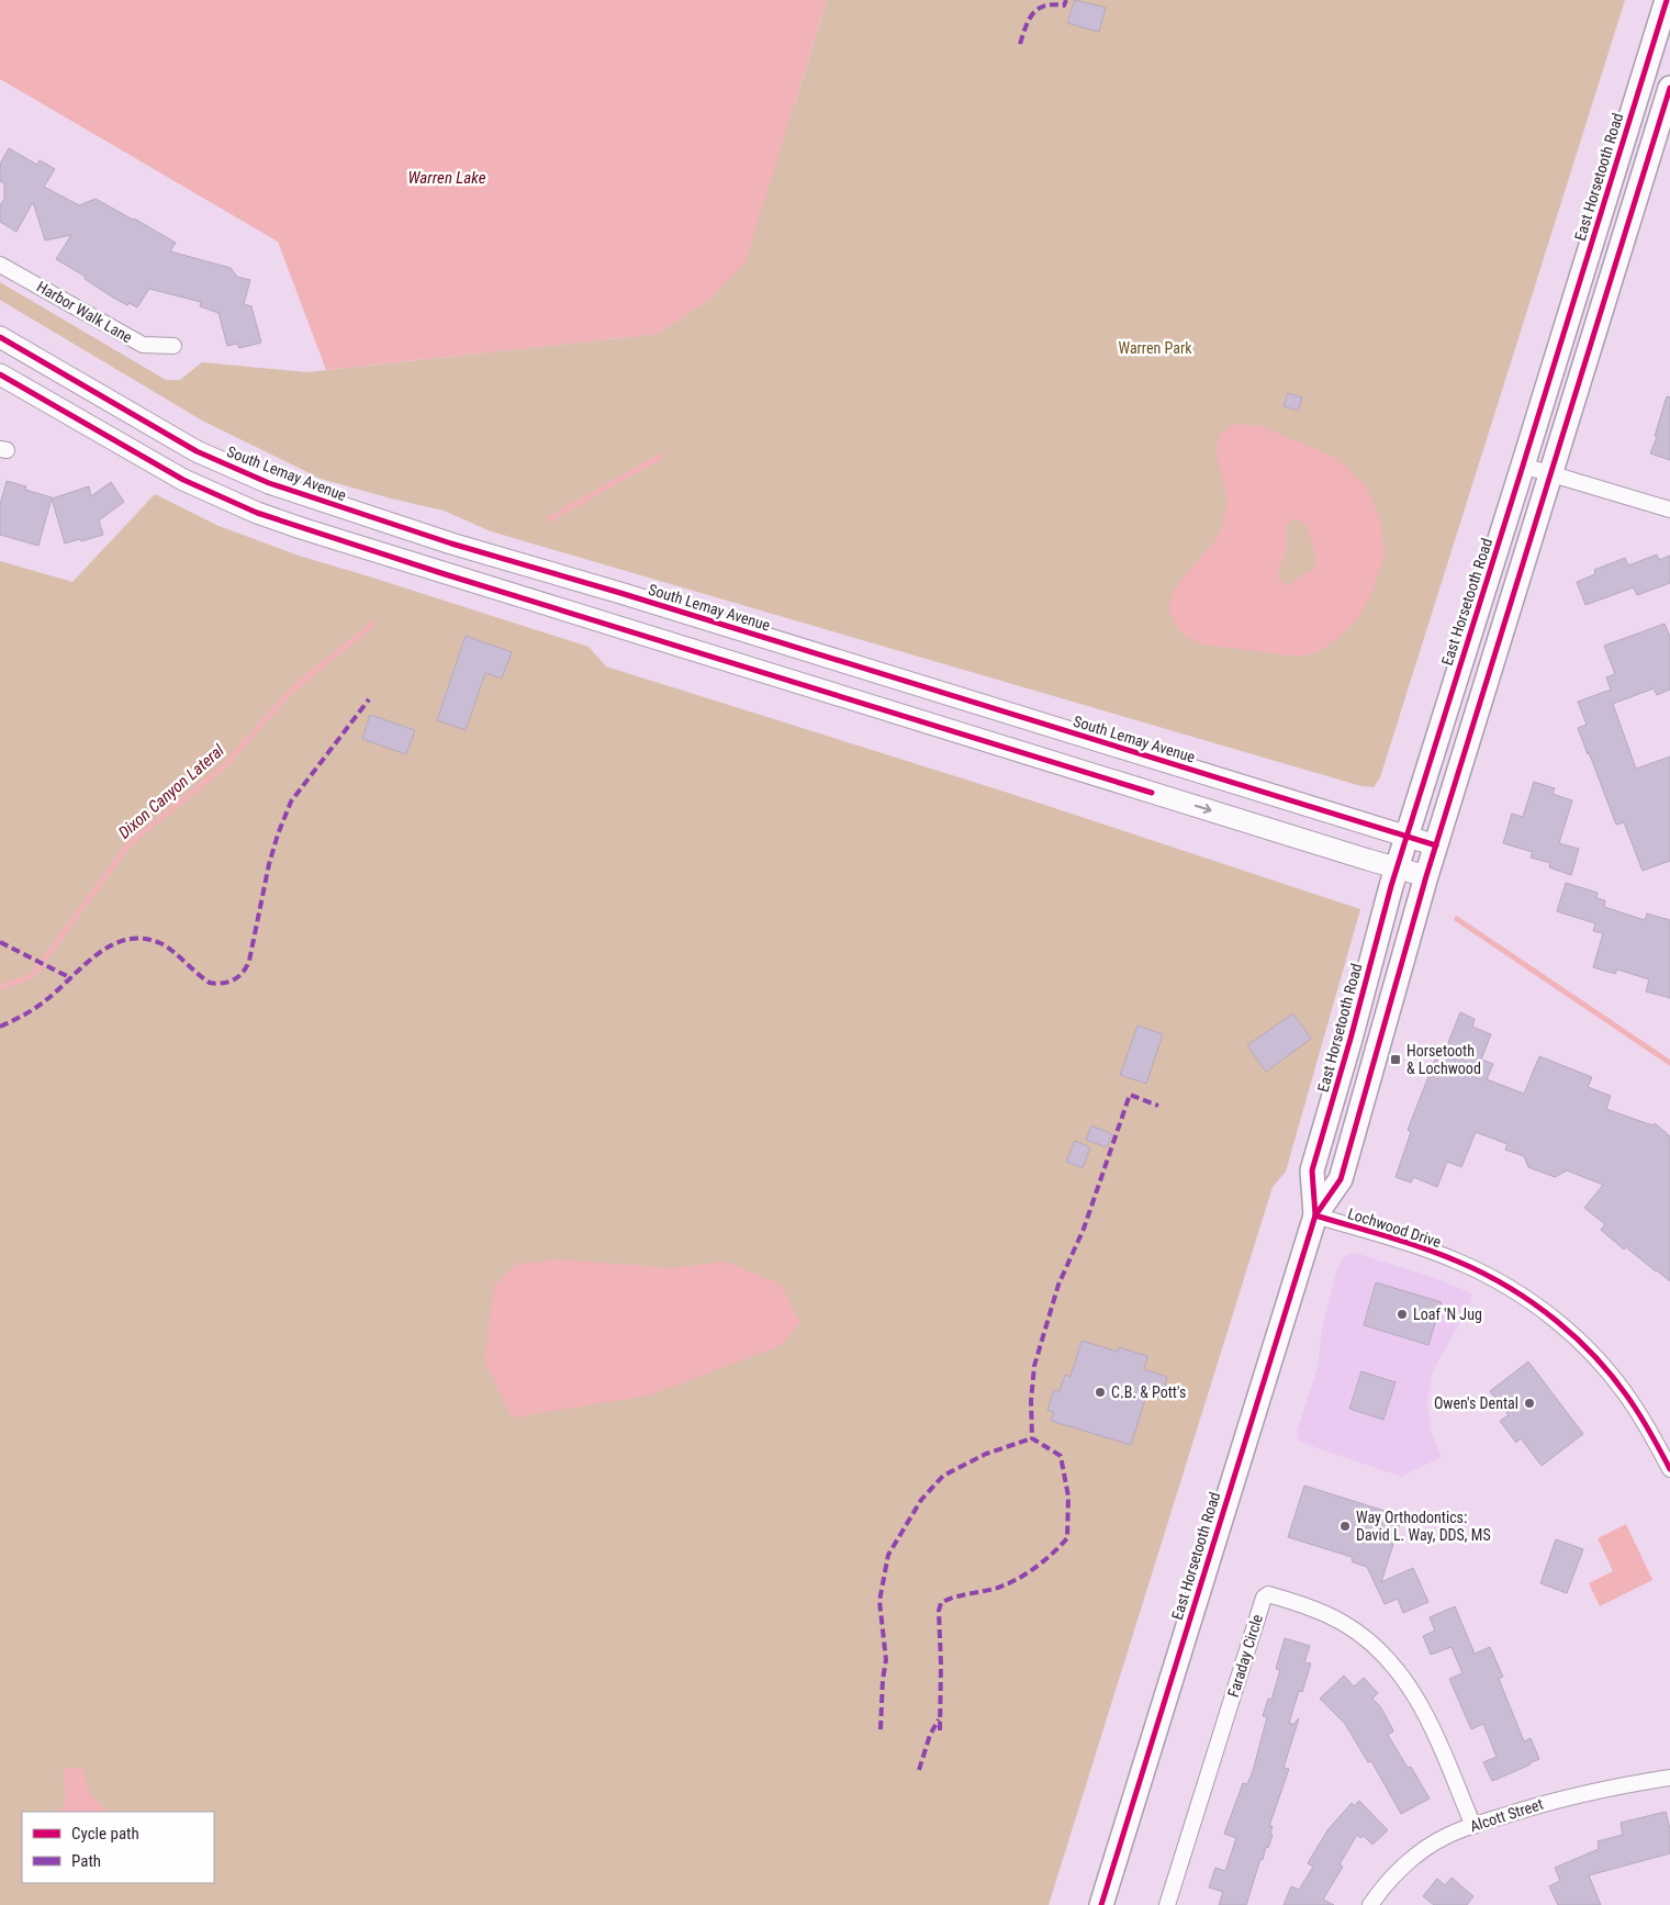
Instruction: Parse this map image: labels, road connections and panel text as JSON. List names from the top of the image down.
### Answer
{
  "streets": {
    "main road": ["East Horsetooth Road", "South Lemay Avenue"],
    "street": [
      "Harbor Walk Lane",
      "Lochwood Drive",
      "Faraday Circle",
      "Alcott Street"
    ]
  },
  "crossings": [
    ["East Horsetooth Road", "South Lemay Avenue"],
    ["East Horsetooth Road", "Lochwood Drive"],
    ["Faraday Circle", "Alcott Street"]
  ],
  "water": ["Warren Lake", "Dixon Canyon Lateral"],
  "parks": ["Warren Park"],
  "places": {
    "transit": ["Horsetooth & Lochwood"],
    "other": [
      "Loaf 'N Jug",
      "C.B. & Pott's",
      "Owen's Dental",
      "Way Orthodontics: David L. Way, DDS, MS"
    ]
  },
  "legend": ["Cycle path", "Path"]
}
